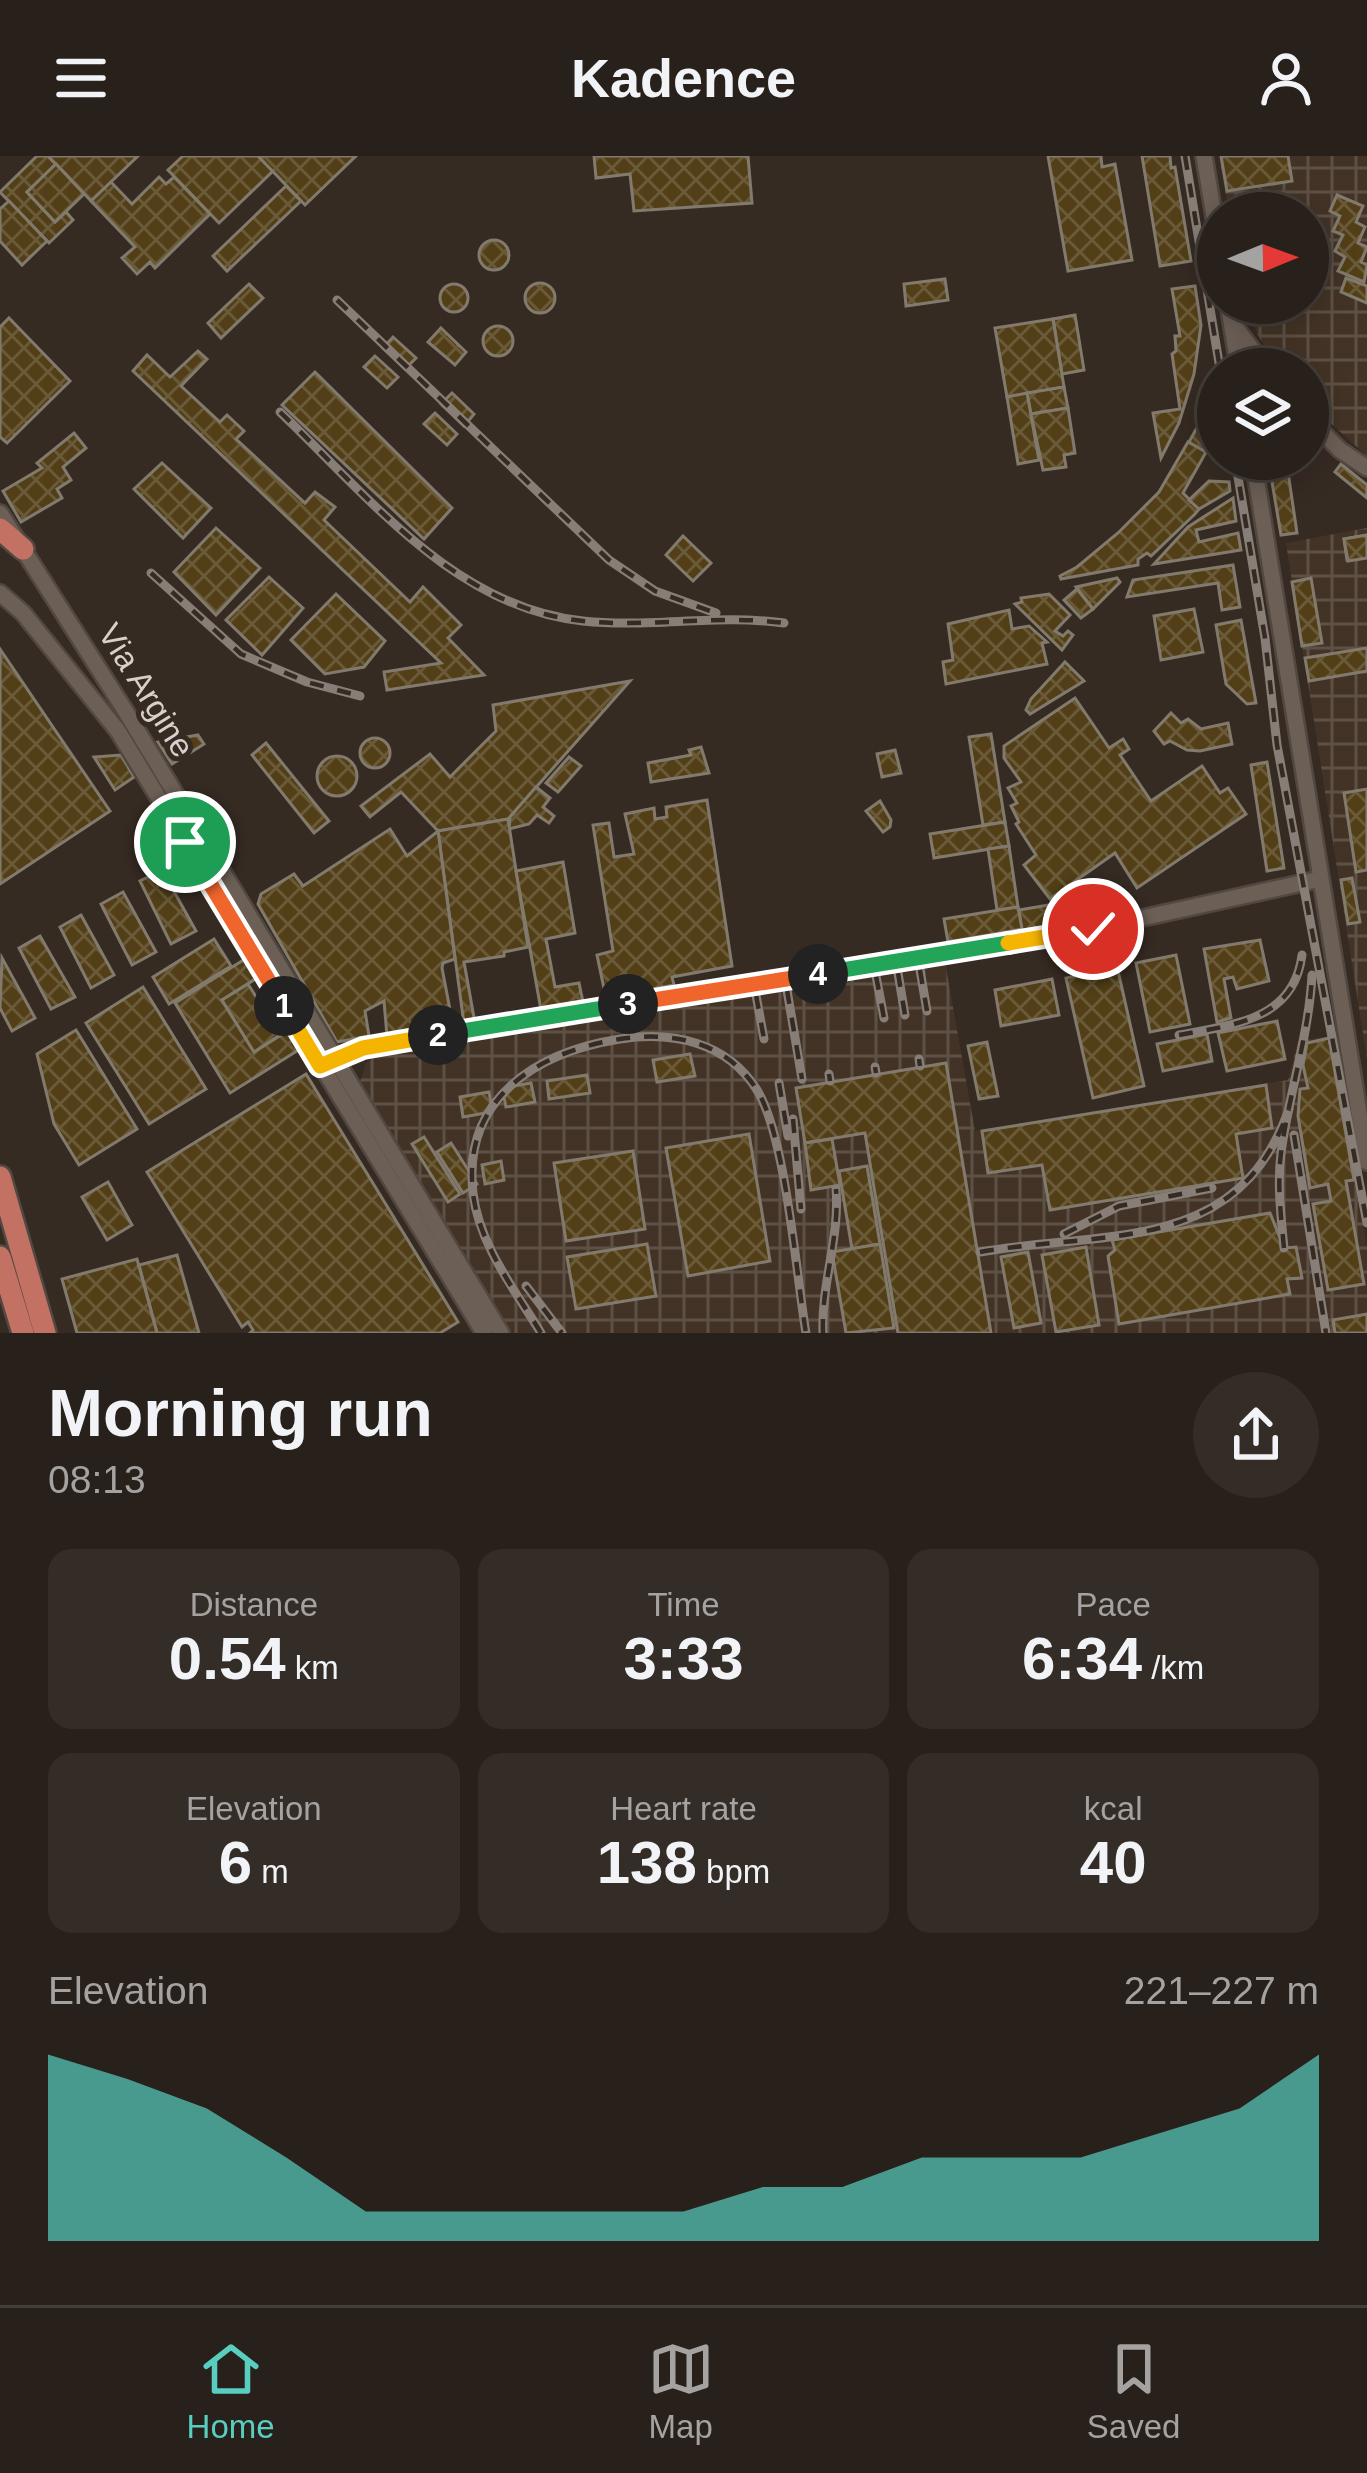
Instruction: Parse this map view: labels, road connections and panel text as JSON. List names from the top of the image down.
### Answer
{
  "streets": {
    "street": ["Via Argine"]
  },
  "north": "right",
  "page": {
    "header": "Kadence",
    "pins": [
      "4",
      "3",
      "1",
      "2"
    ],
    "heading": ["Morning run", "08:13"],
    "stats": [
      ["Distance", "0.54 km"],
      ["Time", "3:33"],
      ["Pace", "6:34 /km"],
      ["Elevation", "6 m"],
      ["Heart rate", "138 bpm"],
      ["kcal", "40"]
    ],
    "chart": ["Elevation", "221–227 m"],
    "tabs": ["Home", "Map", "Saved"]
  }
}
